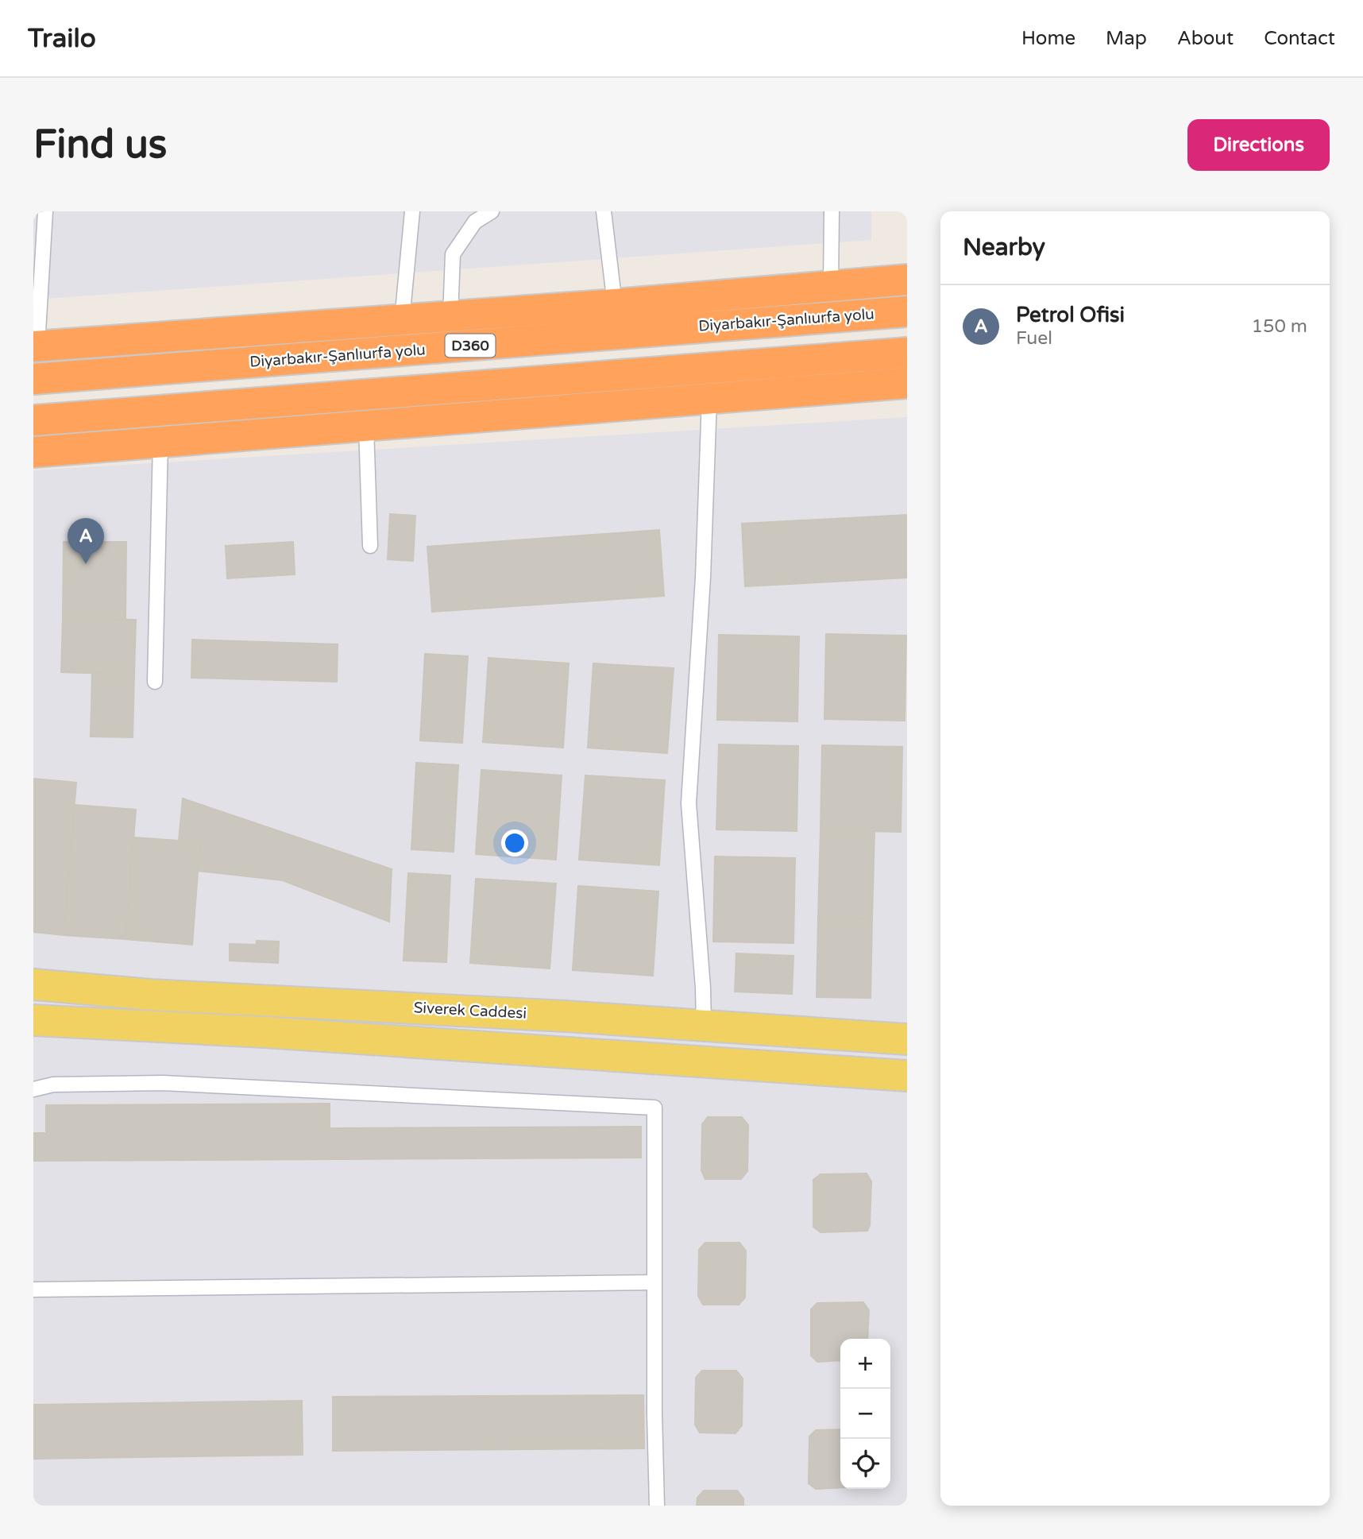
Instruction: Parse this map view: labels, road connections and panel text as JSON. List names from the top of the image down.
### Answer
{
  "streets": {
    "highway": ["Diyarbakır-Şanlıurfa yolu", "D360"],
    "main road": ["Siverek Caddesi"]
  },
  "page": {
    "header": "Trailo",
    "nav": [
      "Home",
      "Map",
      "About",
      "Contact"
    ],
    "buttons": "Directions",
    "title": "Find us",
    "heading": "Nearby",
    "list": [
      {
        "mark": "A",
        "name": "Petrol Ofisi",
        "note": "Fuel",
        "value": "150 m"
      }
    ],
    "pins": "A",
    "map_buttons": ["+", "−"]
  }
}
